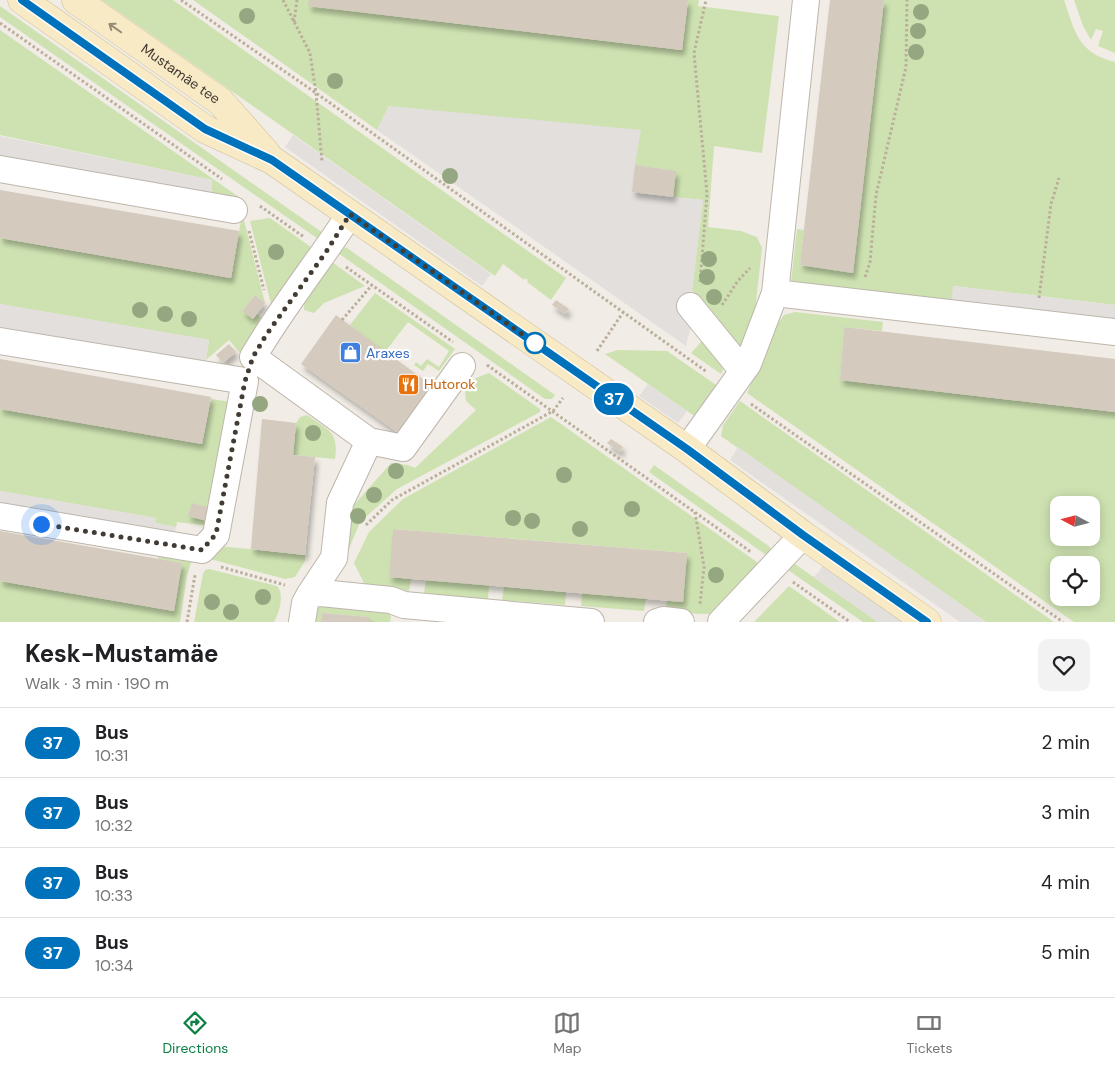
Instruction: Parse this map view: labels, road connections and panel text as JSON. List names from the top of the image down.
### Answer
{
  "streets": {
    "main road": ["Mustamäe tee"]
  },
  "places": {
    "shop": ["Araxes"],
    "restaurant": ["Hutorok"]
  },
  "lines": ["bus line 37"],
  "north": "left",
  "page": {
    "on_map": "37",
    "heading": ["Kesk-Mustamäe", "Walk · 3 min · 190 m"],
    "list": [
      {
        "mark": "37",
        "name": "Bus",
        "note": "10:31",
        "value": "2 min"
      },
      {
        "mark": "37",
        "name": "Bus",
        "note": "10:32",
        "value": "3 min"
      },
      {
        "mark": "37",
        "name": "Bus",
        "note": "10:33",
        "value": "4 min"
      },
      {
        "mark": "37",
        "name": "Bus",
        "note": "10:34",
        "value": "5 min"
      }
    ],
    "tabs": ["Directions", "Map", "Tickets"]
  }
}
